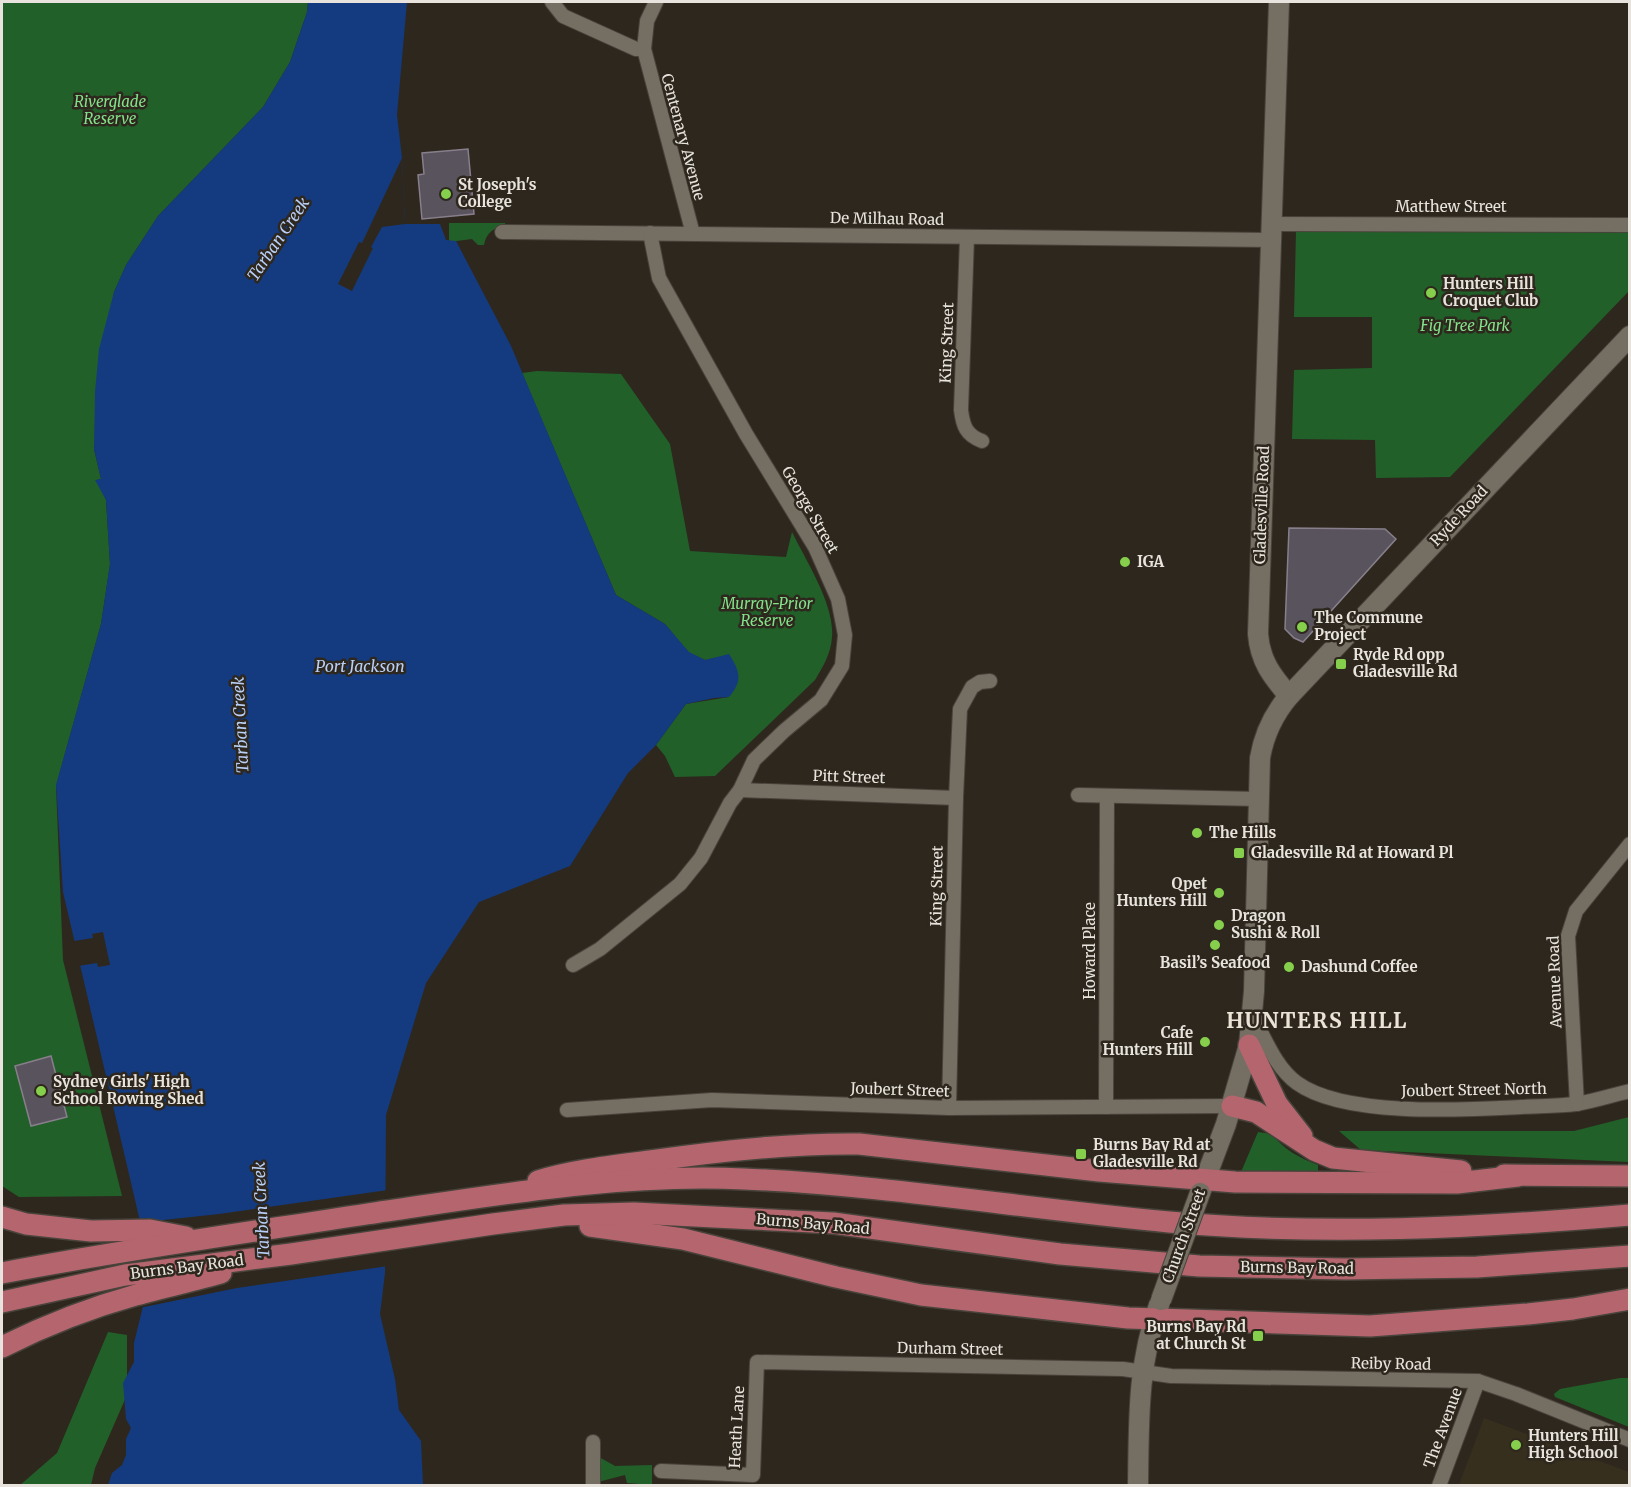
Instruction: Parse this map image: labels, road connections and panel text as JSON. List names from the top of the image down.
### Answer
{
  "streets": {
    "main road": [
      "Gladesville Road",
      "Ryde Road",
      "Burns Bay Road",
      "Church Street"
    ],
    "street": [
      "Centenary Avenue",
      "Matthew Street",
      "De Milhau Road",
      "King Street",
      "George Street",
      "Pitt Street",
      "Howard Place",
      "Avenue Road",
      "Joubert Street",
      "Joubert Street North",
      "Durham Street",
      "Reiby Road",
      "Heath Lane",
      "The Avenue"
    ]
  },
  "crossings": [
    ["Centenary Avenue", "De Milhau Road"],
    ["Matthew Street", "De Milhau Road"],
    ["Matthew Street", "Gladesville Road"],
    ["De Milhau Road", "King Street"],
    ["De Milhau Road", "Gladesville Road"],
    ["De Milhau Road", "George Street"],
    ["King Street", "Pitt Street"],
    ["King Street", "Joubert Street"],
    ["Gladesville Road", "Ryde Road"],
    ["George Street", "Pitt Street"],
    ["Howard Place", "Joubert Street"],
    ["Avenue Road", "Joubert Street North"],
    ["Joubert Street", "Church Street"],
    ["Joubert Street North", "Church Street"],
    ["Church Street", "Durham Street"],
    ["Church Street", "Reiby Road"],
    ["Durham Street", "Reiby Road"],
    ["Durham Street", "Heath Lane"],
    ["Reiby Road", "The Avenue"]
  ],
  "districts": ["HUNTERS HILL"],
  "water": ["Tarban Creek", "Port Jackson"],
  "parks": ["Riverglade Reserve", "Fig Tree Park", "Murray-Prior Reserve"],
  "places": {
    "other": [
      "St Joseph's College",
      "Hunters Hill Croquet Club",
      "IGA",
      "The Commune Project",
      "The Hills",
      "Qpet Hunters Hill",
      "Dragon Sushi & Roll",
      "Basil’s Seafood",
      "Dashund Coffee",
      "Cafe Hunters Hill",
      "Sydney Girls' High School Rowing Shed",
      "Hunters Hill High School"
    ],
    "transit": [
      "Ryde Rd opp Gladesville Rd",
      "Gladesville Rd at Howard Pl",
      "Burns Bay Rd at Gladesville Rd",
      "Burns Bay Rd at Church St"
    ]
  }
}
